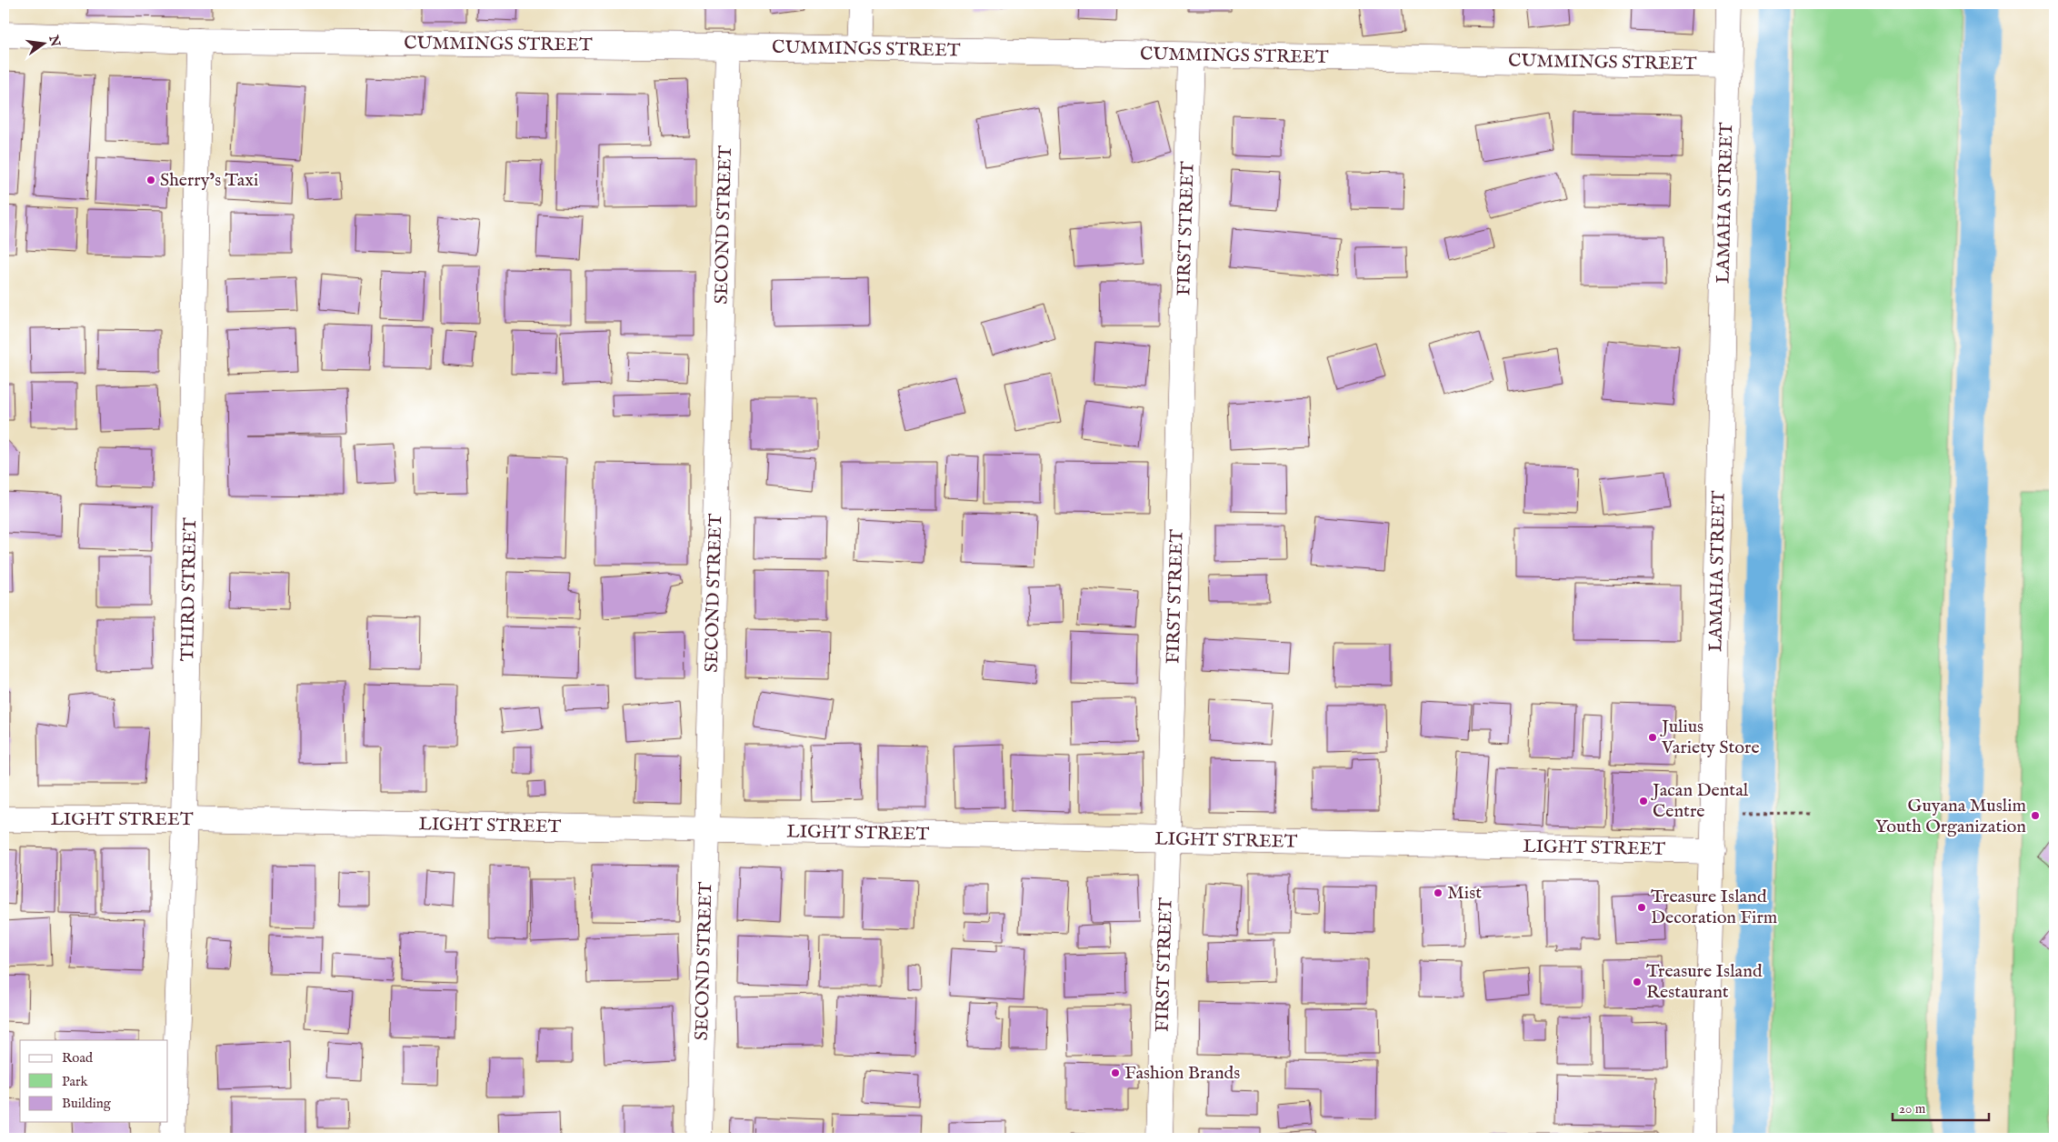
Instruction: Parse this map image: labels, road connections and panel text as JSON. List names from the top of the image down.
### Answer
{
  "streets": {
    "street": [
      "CUMMINGS STREET",
      "LAMAHA STREET",
      "SECOND STREET",
      "FIRST STREET",
      "THIRD STREET",
      "LIGHT STREET"
    ]
  },
  "crossings": [
    ["CUMMINGS STREET", "LAMAHA STREET"],
    ["CUMMINGS STREET", "SECOND STREET"],
    ["CUMMINGS STREET", "FIRST STREET"],
    ["CUMMINGS STREET", "THIRD STREET"],
    ["LAMAHA STREET", "LIGHT STREET"],
    ["SECOND STREET", "LIGHT STREET"],
    ["FIRST STREET", "LIGHT STREET"],
    ["THIRD STREET", "LIGHT STREET"]
  ],
  "places": [
    "Sherry’s Taxi",
    "Julius Variety Store",
    "Jacan Dental Centre",
    "Guyana Muslim Youth Organization",
    "Mist",
    "Treasure Island Decoration Firm",
    "Treasure Island Restaurant",
    "Fashion Brands"
  ],
  "legend": ["Road", "Park", "Building"],
  "scale_bar": "20 m",
  "north": "right"
}
